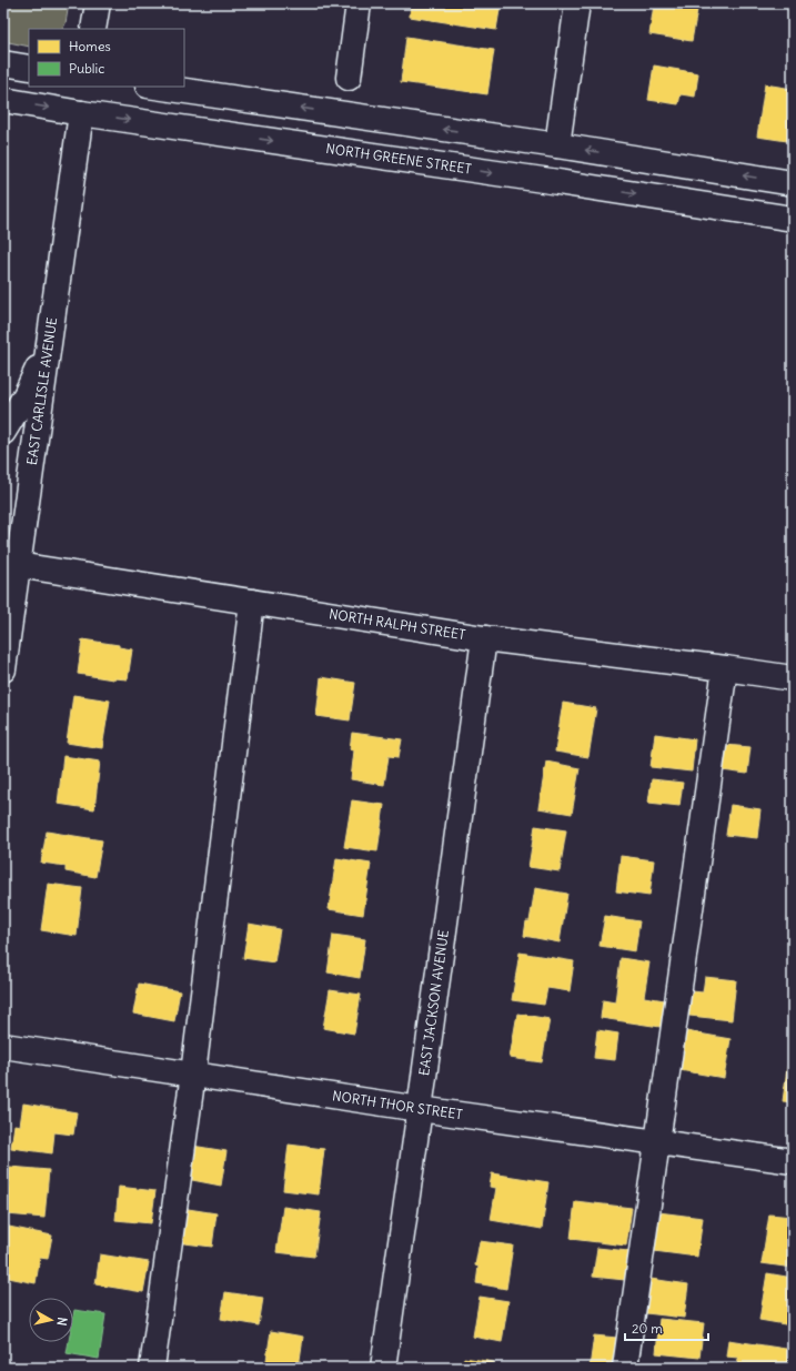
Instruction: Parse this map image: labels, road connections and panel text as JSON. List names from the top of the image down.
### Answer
{
  "streets": {
    "street": [
      "NORTH GREENE STREET",
      "EAST CARLISLE AVENUE",
      "NORTH RALPH STREET",
      "EAST JACKSON AVENUE",
      "NORTH THOR STREET"
    ]
  },
  "crossings": [
    ["NORTH GREENE STREET", "EAST CARLISLE AVENUE"],
    ["EAST CARLISLE AVENUE", "NORTH RALPH STREET"],
    ["NORTH RALPH STREET", "EAST JACKSON AVENUE"],
    ["EAST JACKSON AVENUE", "NORTH THOR STREET"]
  ],
  "legend": ["Homes", "Public"],
  "scale_bar": "20 m",
  "north": "right"
}
